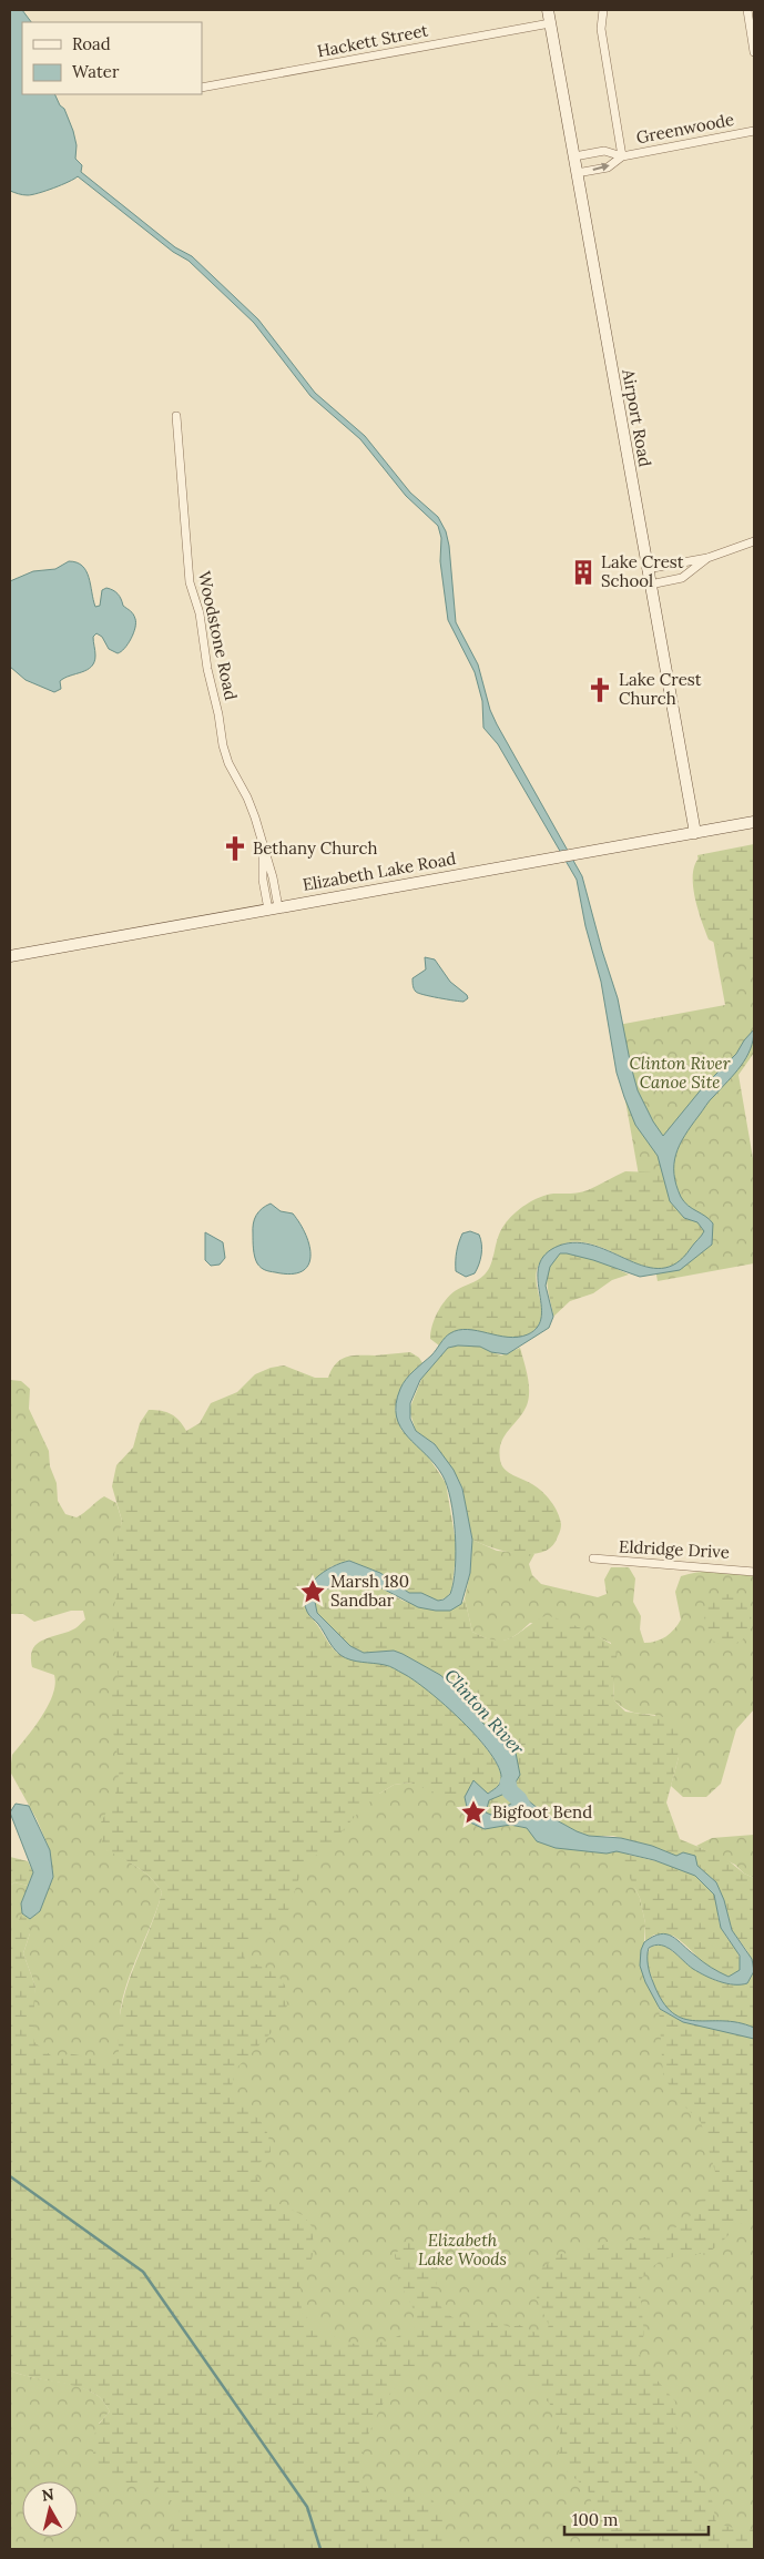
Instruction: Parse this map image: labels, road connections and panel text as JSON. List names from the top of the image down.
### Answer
{
  "streets": {
    "street": [
      "Hackett Street",
      "Greenwoode",
      "Airport Road",
      "Woodstone Road",
      "Elizabeth Lake Road",
      "Eldridge Drive"
    ]
  },
  "crossings": [
    ["Hackett Street", "Airport Road"],
    ["Greenwoode", "Airport Road"],
    ["Airport Road", "Elizabeth Lake Road"],
    ["Woodstone Road", "Elizabeth Lake Road"]
  ],
  "water": ["Clinton River"],
  "parks": ["Clinton River Canoe Site", "Elizabeth Lake Woods"],
  "places": {
    "building": ["Lake Crest School"],
    "church": ["Lake Crest Church", "Bethany Church"],
    "place": ["Marsh 180 Sandbar", "Bigfoot Bend"]
  },
  "legend": ["Road", "Water"],
  "scale_bar": "100 m",
  "north": "top"
}
